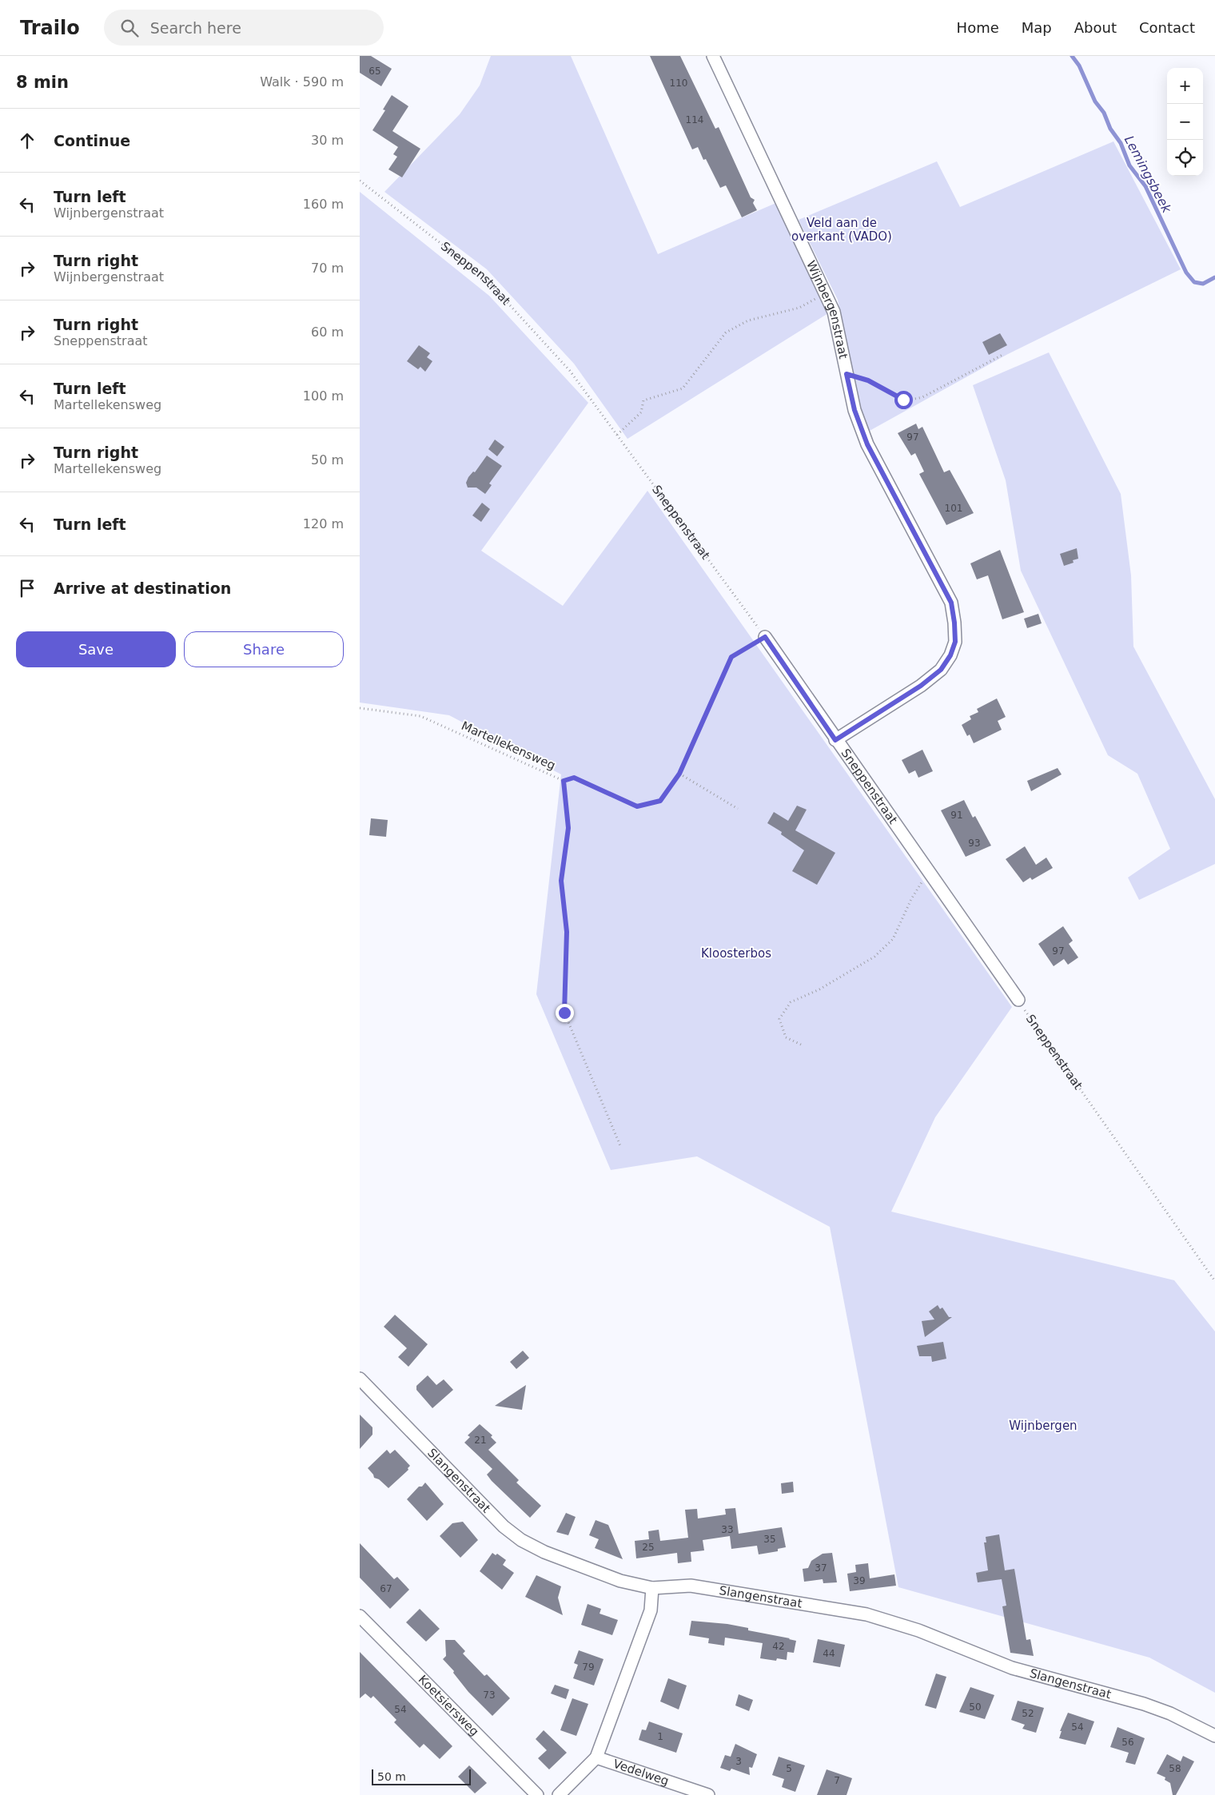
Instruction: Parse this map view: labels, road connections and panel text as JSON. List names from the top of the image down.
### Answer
{
  "streets": {
    "street": [
      "Sneppenstraat",
      "Wijnbergenstraat",
      "Slangenstraat",
      "Koetsiersweg",
      "Vedelweg"
    ],
    "path": ["Martellekensweg"]
  },
  "crossings": [
    ["Sneppenstraat", "Wijnbergenstraat"],
    ["Sneppenstraat", "Martellekensweg"]
  ],
  "water": ["Lemingsbeek"],
  "parks": ["Veld aan de overkant (VADO)", "Kloosterbos", "Wijnbergen"],
  "house_numbers": [
    "65",
    "110",
    "114",
    "97",
    "101",
    "91",
    "93",
    "97",
    "21",
    "33",
    "35",
    "25",
    "37",
    "39",
    "67",
    "42",
    "44",
    "79",
    "73",
    "50",
    "54",
    "52",
    "54",
    "1",
    "56",
    "3",
    "5",
    "58",
    "7"
  ],
  "scale_bar": "50 m",
  "page": {
    "header": "Trailo",
    "search": "Search here",
    "nav": [
      "Home",
      "Map",
      "About",
      "Contact"
    ],
    "heading": ["8 min", "Walk · 590 m"],
    "map_buttons": ["+", "−"],
    "list": [
      ["Continue", "30 m"],
      ["Turn left", "Wijnbergenstraat", "160 m"],
      ["Turn right", "Wijnbergenstraat", "70 m"],
      ["Turn right", "Sneppenstraat", "60 m"],
      ["Turn left", "Martellekensweg", "100 m"],
      ["Turn right", "Martellekensweg", "50 m"],
      ["Turn left", "120 m"],
      "Arrive at destination"
    ],
    "buttons": ["Save", "Share"],
    "scale": "50 m"
  }
}
